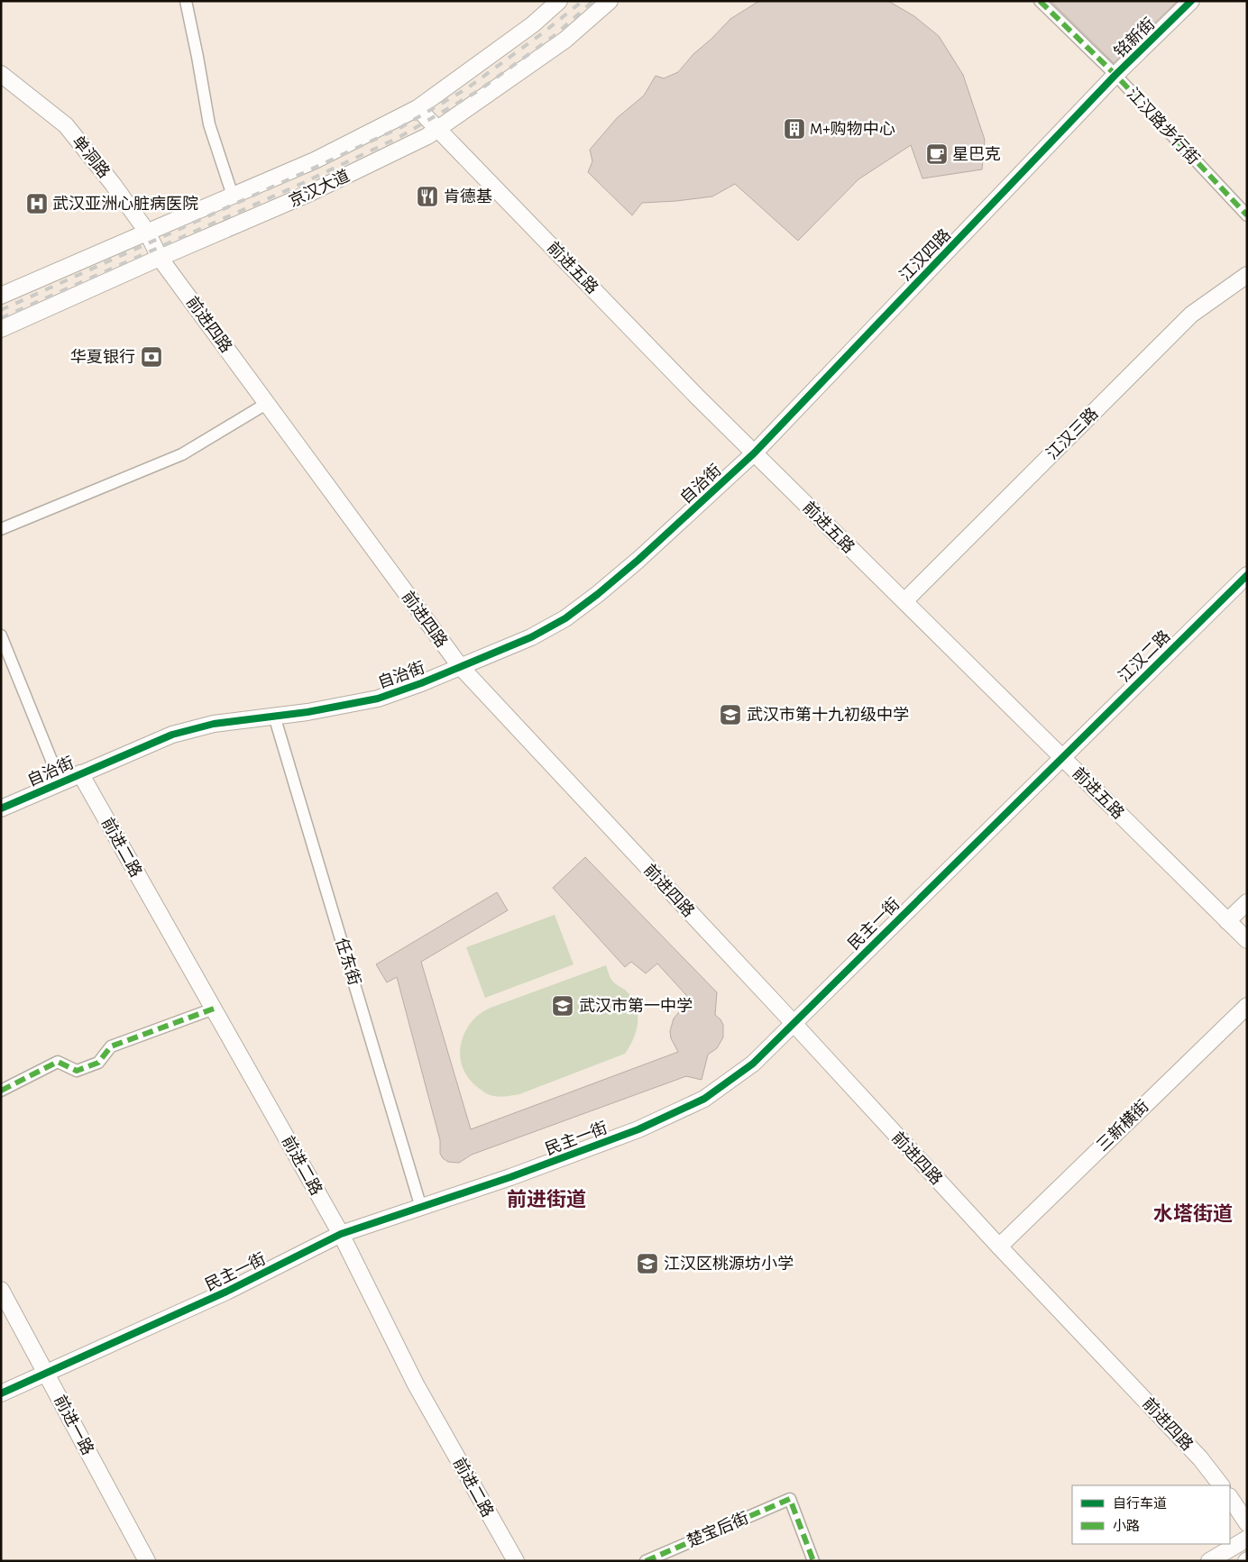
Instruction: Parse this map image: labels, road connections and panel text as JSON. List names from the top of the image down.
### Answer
{
  "streets": {
    "street": [
      "铭新街",
      "江汉路步行街",
      "单洞路",
      "京汉大道",
      "江汉四路",
      "前进五路",
      "前进四路",
      "江汉三路",
      "自治街",
      "江汉二路",
      "前进二路",
      "民主一街",
      "任东街",
      "三新横街",
      "前进一路",
      "楚宝后街"
    ]
  },
  "crossings": [
    ["铭新街", "江汉路步行街"],
    ["铭新街", "江汉四路"],
    ["江汉路步行街", "江汉四路"],
    ["单洞路", "京汉大道"],
    ["单洞路", "前进四路"],
    ["京汉大道", "前进五路"],
    ["京汉大道", "前进四路"],
    ["江汉四路", "前进五路"],
    ["江汉四路", "自治街"],
    ["前进五路", "江汉三路"],
    ["前进五路", "自治街"],
    ["前进五路", "江汉二路"],
    ["前进五路", "民主一街"],
    ["前进四路", "自治街"],
    ["前进四路", "民主一街"],
    ["前进四路", "三新横街"],
    ["自治街", "前进二路"],
    ["自治街", "任东街"],
    ["江汉二路", "民主一街"],
    ["前进二路", "民主一街"],
    ["民主一街", "任东街"],
    ["民主一街", "前进一路"]
  ],
  "districts": ["前进街道", "水塔街道"],
  "places": {
    "building": ["M+购物中心"],
    "cafe": ["星巴克"],
    "restaurant": ["肯德基"],
    "hospital": ["武汉亚洲心脏病医院"],
    "bank": ["华夏银行"],
    "school or university": ["武汉市第十九初级中学", "武汉市第一中学", "江汉区桃源坊小学"]
  },
  "legend": ["自行车道", "小路"]
}
